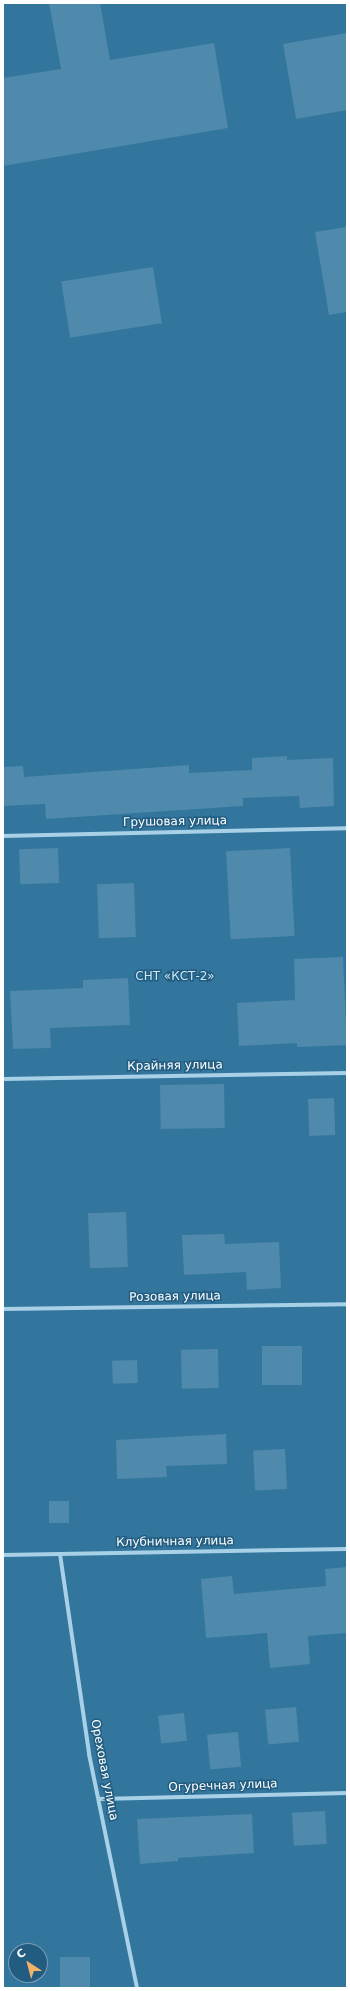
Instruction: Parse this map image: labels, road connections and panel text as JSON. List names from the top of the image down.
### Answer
{
  "streets": {
    "street": [
      "Грушовая улица",
      "Крайняя улица",
      "Розовая улица",
      "Клубничная улица",
      "Ореховая улица",
      "Огуречная улица"
    ]
  },
  "crossings": [
    ["Клубничная улица", "Ореховая улица"],
    ["Ореховая улица", "Огуречная улица"]
  ],
  "parks": ["СНТ «КСТ-2»"],
  "north": "top left"
}
